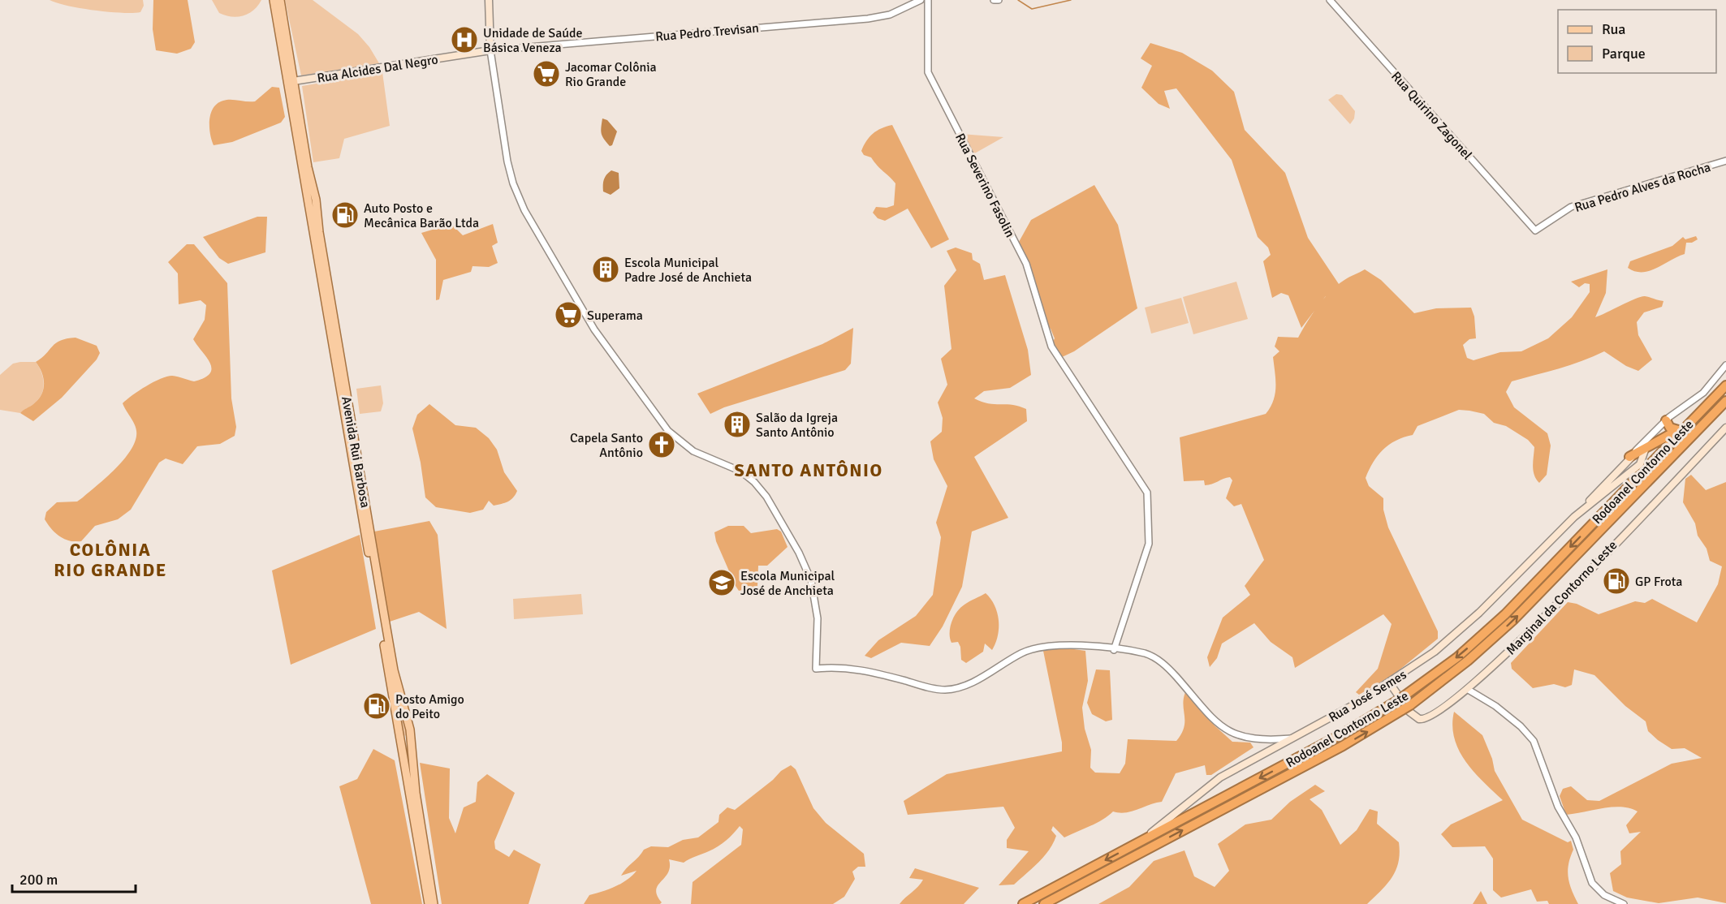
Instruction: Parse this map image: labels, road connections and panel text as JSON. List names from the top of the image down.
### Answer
{
  "streets": {
    "highway": ["Rodoanel Contorno Leste"],
    "main road": [
      "Rua Alcides Dal Negro",
      "Avenida Rui Barbosa",
      "Marginal da Contorno Leste",
      "Rua José Semes"
    ],
    "street": [
      "Rua Pedro Trevisan",
      "Rua Quirino Zagonel",
      "Rua Severino Fasolin",
      "Rua Pedro Alves da Rocha"
    ]
  },
  "crossings": [
    ["Rua Pedro Trevisan", "Rua Alcides Dal Negro"],
    ["Rua Alcides Dal Negro", "Avenida Rui Barbosa"],
    ["Rua Quirino Zagonel", "Rua Pedro Alves da Rocha"],
    ["Rodoanel Contorno Leste", "Rua José Semes"],
    ["Marginal da Contorno Leste", "Rua José Semes"]
  ],
  "districts": ["SANTO ANTÔNIO", "COLÔNIA RIO GRANDE"],
  "places": {
    "hospital": ["Unidade de Saúde Básica Veneza"],
    "supermarket": ["Jacomar Colônia Rio Grande", "Superama"],
    "fuel station": ["Auto Posto e Mecânica Barão Ltda", "GP Frota", "Posto Amigo do Peito"],
    "building": ["Escola Municipal Padre José de Anchieta", "Salão da Igreja Santo Antônio"],
    "church": ["Capela Santo Antônio"],
    "school or university": ["Escola Municipal José de Anchieta"]
  },
  "legend": ["Rua", "Parque"],
  "scale_bar": "200 m"
}
